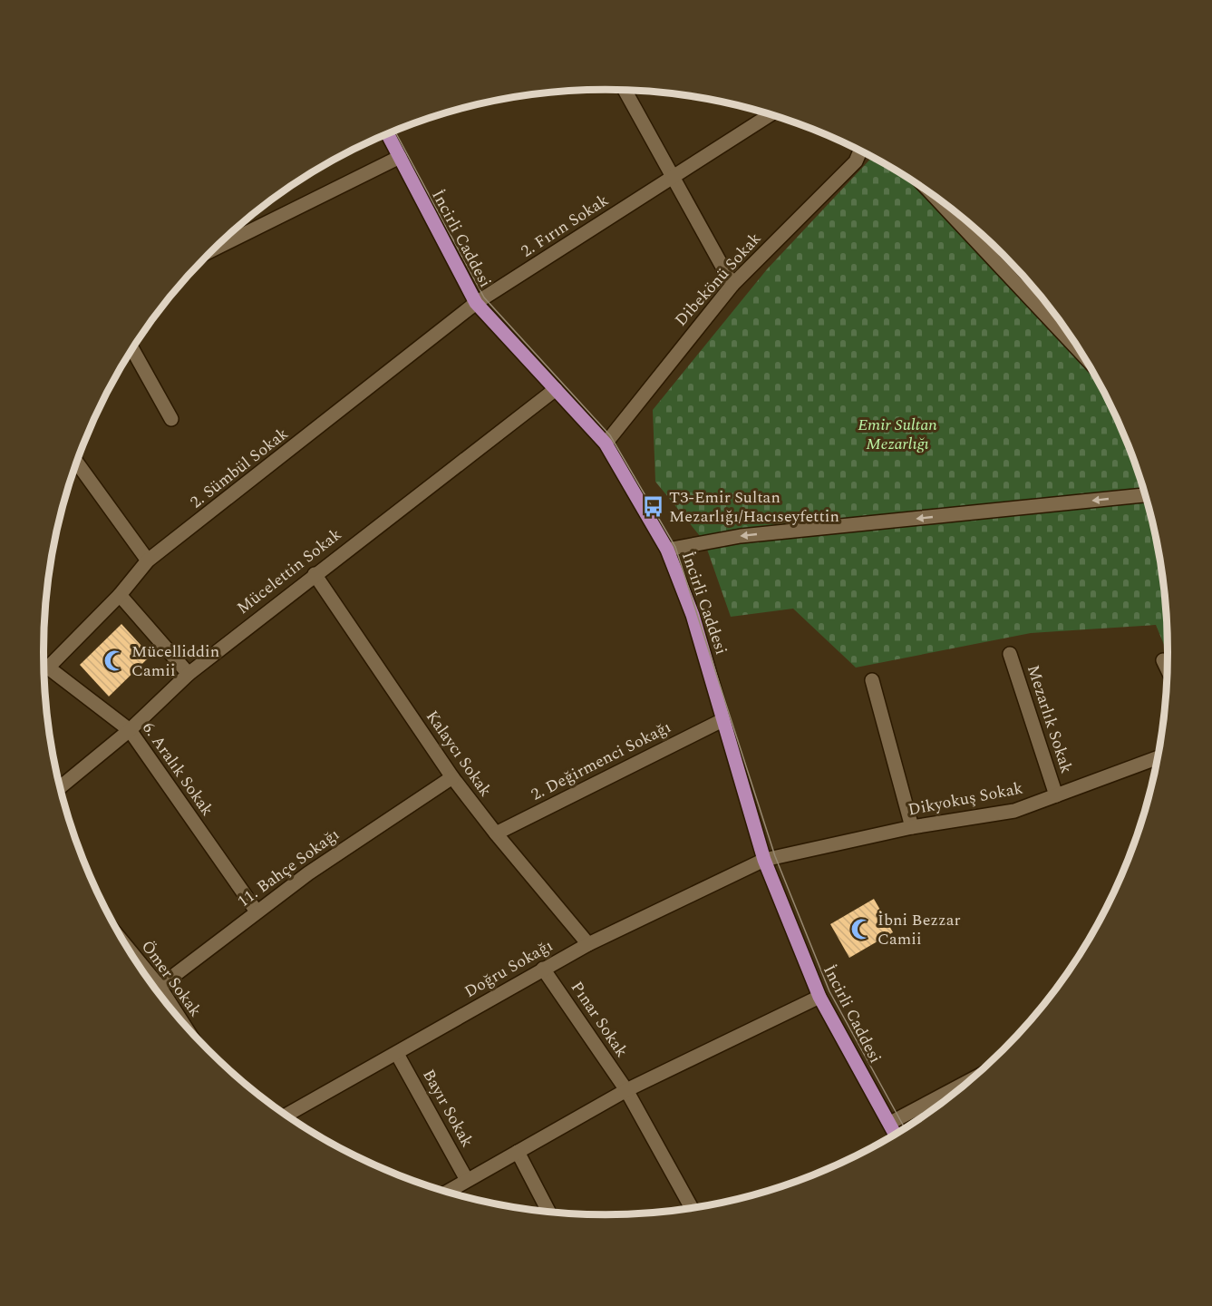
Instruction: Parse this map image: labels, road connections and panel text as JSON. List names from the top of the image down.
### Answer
{
  "streets": {
    "main road": ["İncirli Caddesi"],
    "street": [
      "2. Fırın Sokak",
      "Dibekönü Sokak",
      "2. Sümbül Sokak",
      "Mücelettin Sokak",
      "Mezarlık Sokak",
      "Kalaycı Sokak",
      "2. Değirmenci Sokağı",
      "6. Aralık Sokak",
      "Dikyokuş Sokak",
      "11. Bahçe Sokağı",
      "Doğru Sokağı",
      "Pınar Sokak",
      "Bayır Sokak"
    ]
  },
  "crossings": [
    ["2. Fırın Sokak", "İncirli Caddesi"],
    ["2. Fırın Sokak", "2. Sümbül Sokak"],
    ["İncirli Caddesi", "Dibekönü Sokak"],
    ["İncirli Caddesi", "2. Sümbül Sokak"],
    ["İncirli Caddesi", "Mücelettin Sokak"],
    ["İncirli Caddesi", "2. Değirmenci Sokağı"],
    ["İncirli Caddesi", "Dikyokuş Sokak"],
    ["İncirli Caddesi", "Doğru Sokağı"],
    ["Mücelettin Sokak", "Kalaycı Sokak"],
    ["Mücelettin Sokak", "6. Aralık Sokak"],
    ["Mezarlık Sokak", "Dikyokuş Sokak"],
    ["Kalaycı Sokak", "2. Değirmenci Sokağı"],
    ["Kalaycı Sokak", "11. Bahçe Sokağı"],
    ["Kalaycı Sokak", "Doğru Sokağı"],
    ["6. Aralık Sokak", "11. Bahçe Sokağı"],
    ["Dikyokuş Sokak", "Doğru Sokağı"],
    ["Doğru Sokağı", "Pınar Sokak"],
    ["Doğru Sokağı", "Bayır Sokak"]
  ],
  "parks": ["Emir Sultan Mezarlığı"],
  "places": {
    "bus stop": ["T3-Emir Sultan Mezarlığı/Hacıseyfettin"],
    "mosque": ["Mücelliddin Camii", "İbni Bezzar Camii"]
  }
}
